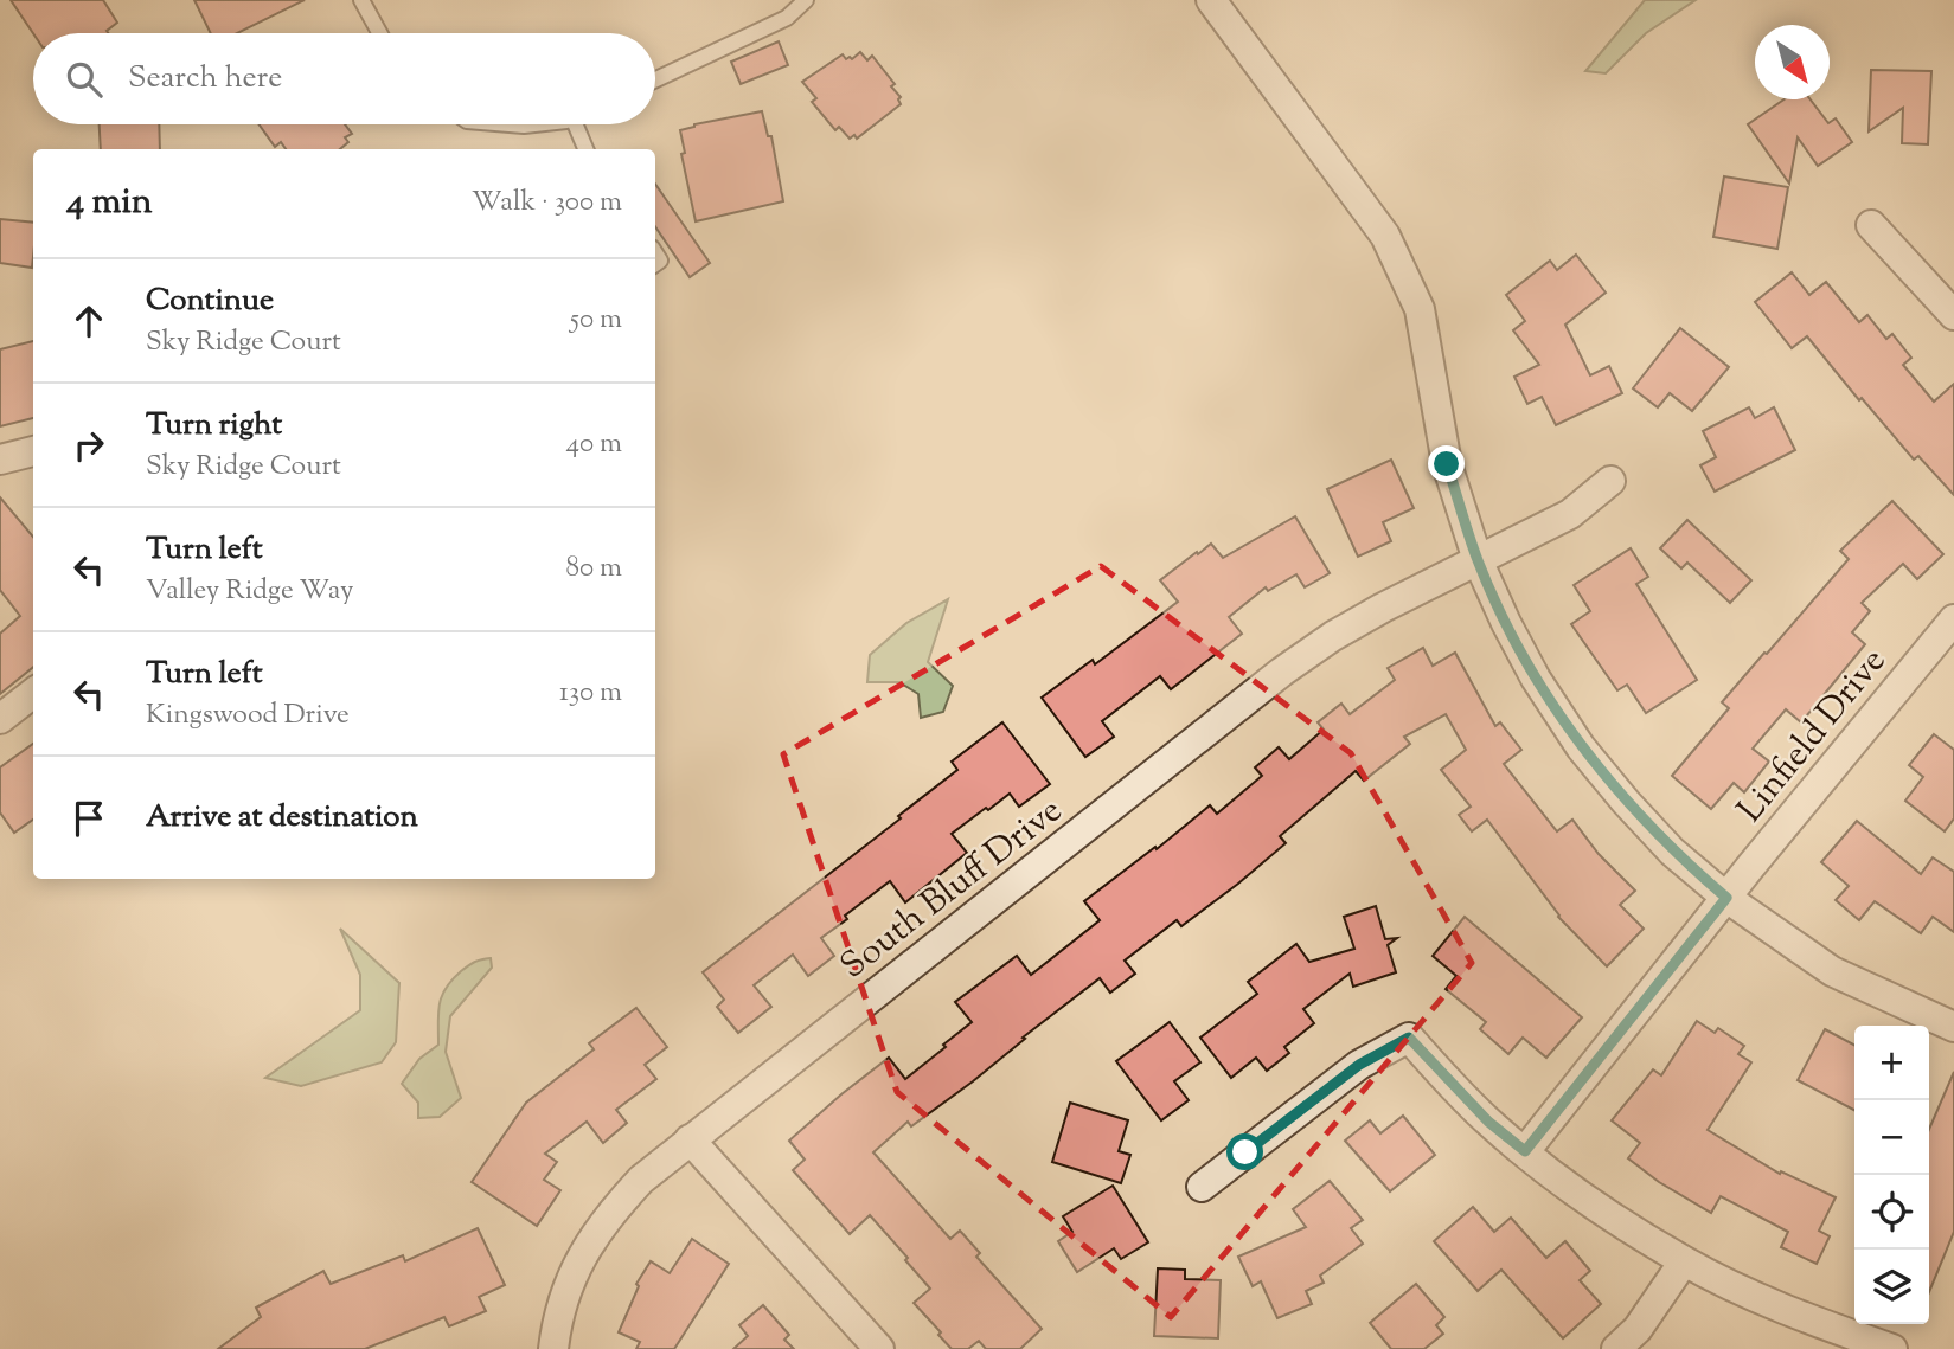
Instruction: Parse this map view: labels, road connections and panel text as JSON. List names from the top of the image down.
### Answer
{
  "streets": {
    "street": ["Linfield Drive", "South Bluff Drive"]
  },
  "north": "bottom right",
  "page": {
    "search": "Search here",
    "heading": ["4 min", "Walk · 300 m"],
    "list": [
      ["Continue", "Sky Ridge Court", "50 m"],
      ["Turn right", "Sky Ridge Court", "40 m"],
      ["Turn left", "Valley Ridge Way", "80 m"],
      ["Turn left", "Kingswood Drive", "130 m"],
      "Arrive at destination"
    ],
    "map_buttons": ["+", "−"]
  }
}
